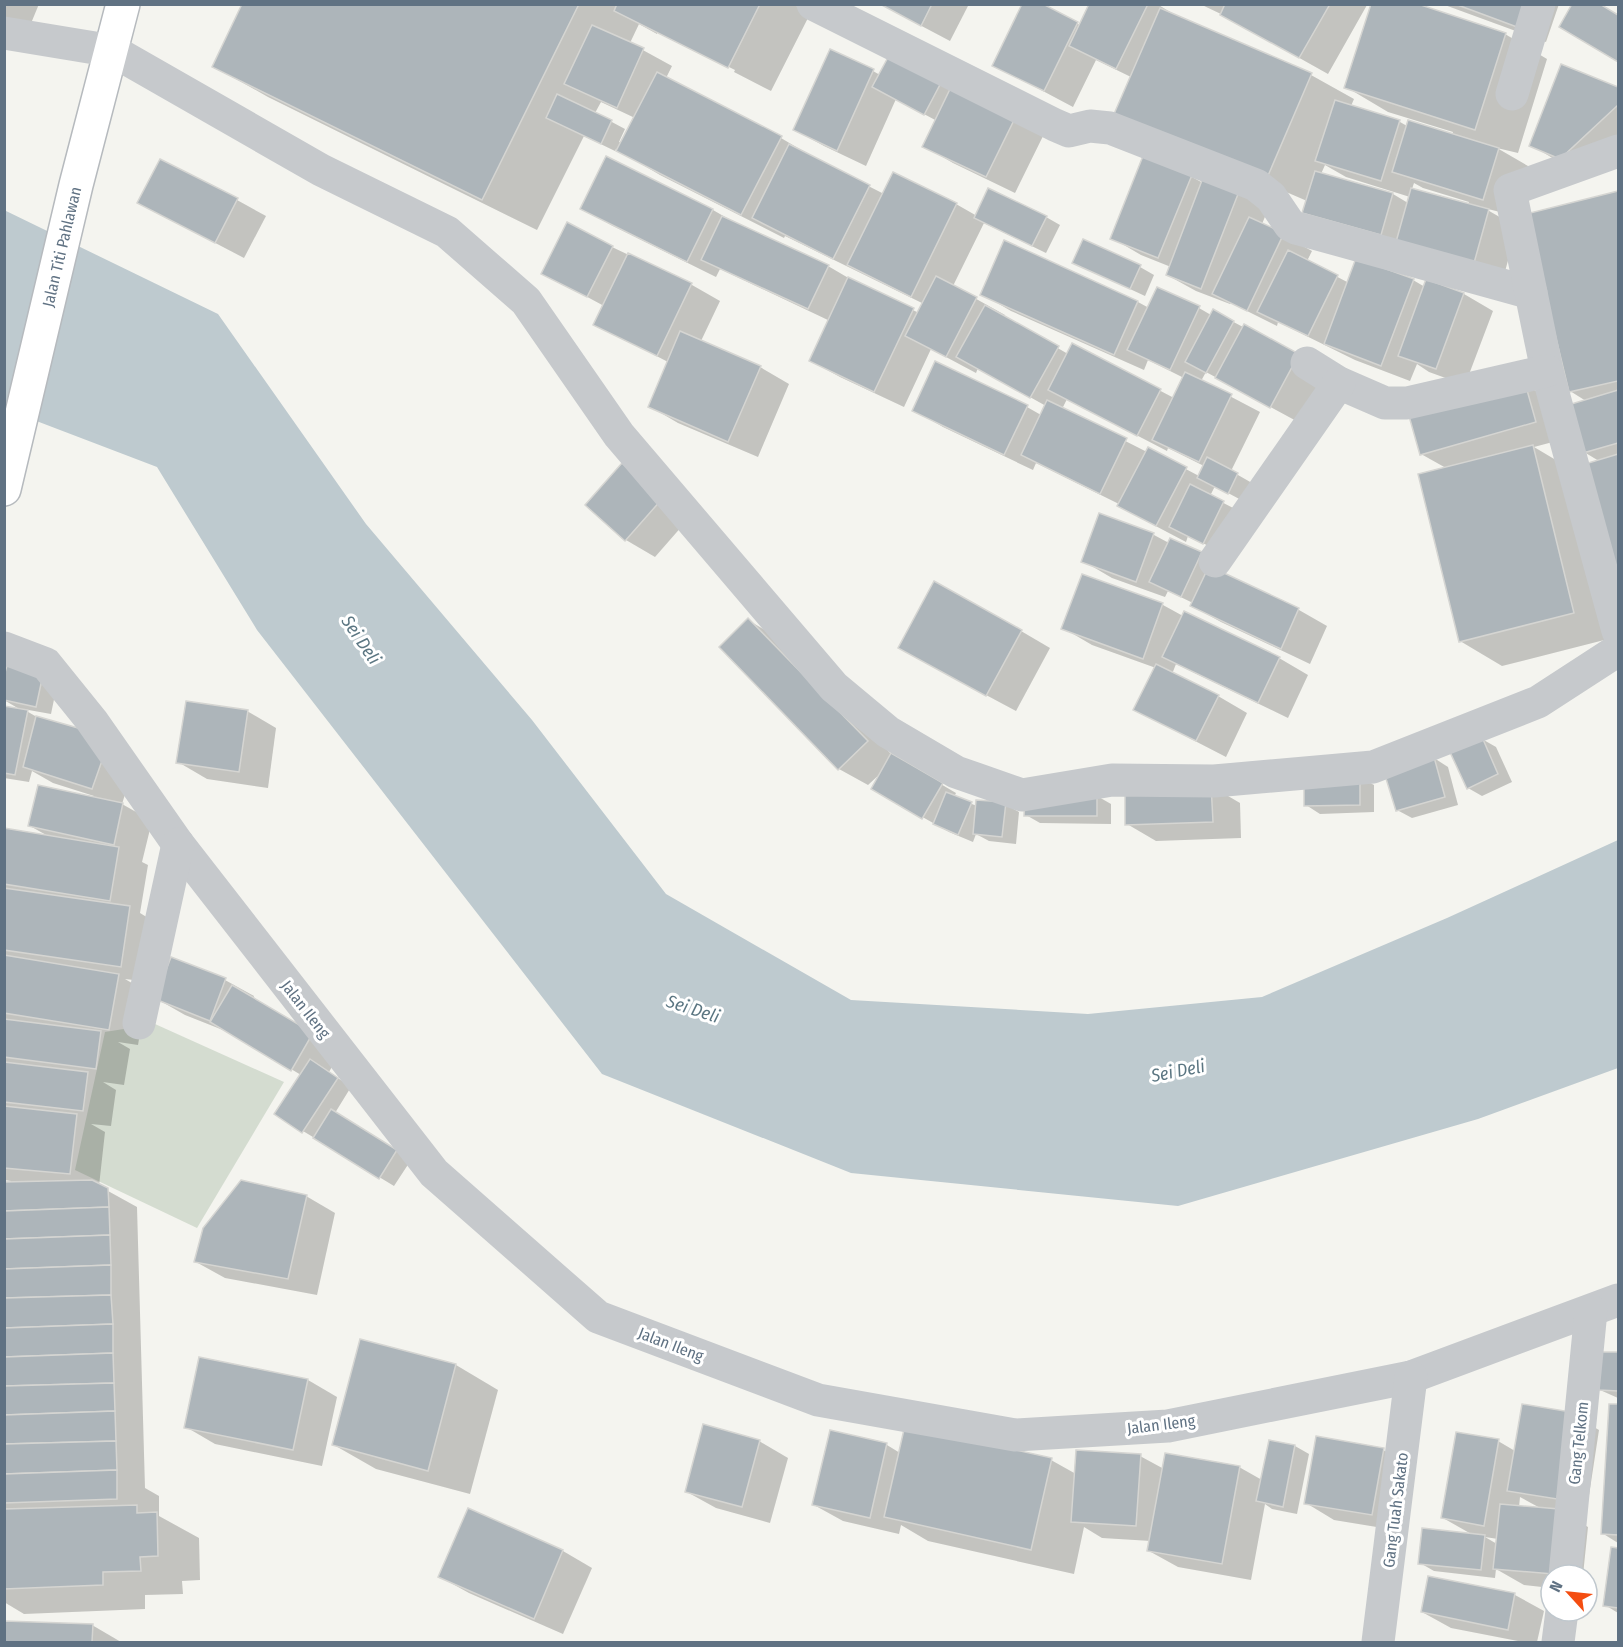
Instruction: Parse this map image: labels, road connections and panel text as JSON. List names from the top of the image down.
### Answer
{
  "streets": {
    "main road": ["Jalan Titi Pahlawan"],
    "street": ["Jalan Ileng", "Gang Telkom", "Gang Tuah Sakato"]
  },
  "crossings": [
    ["Jalan Ileng", "Gang Telkom"],
    ["Jalan Ileng", "Gang Tuah Sakato"]
  ],
  "water": ["Sei Deli"],
  "north": "top left"
}
